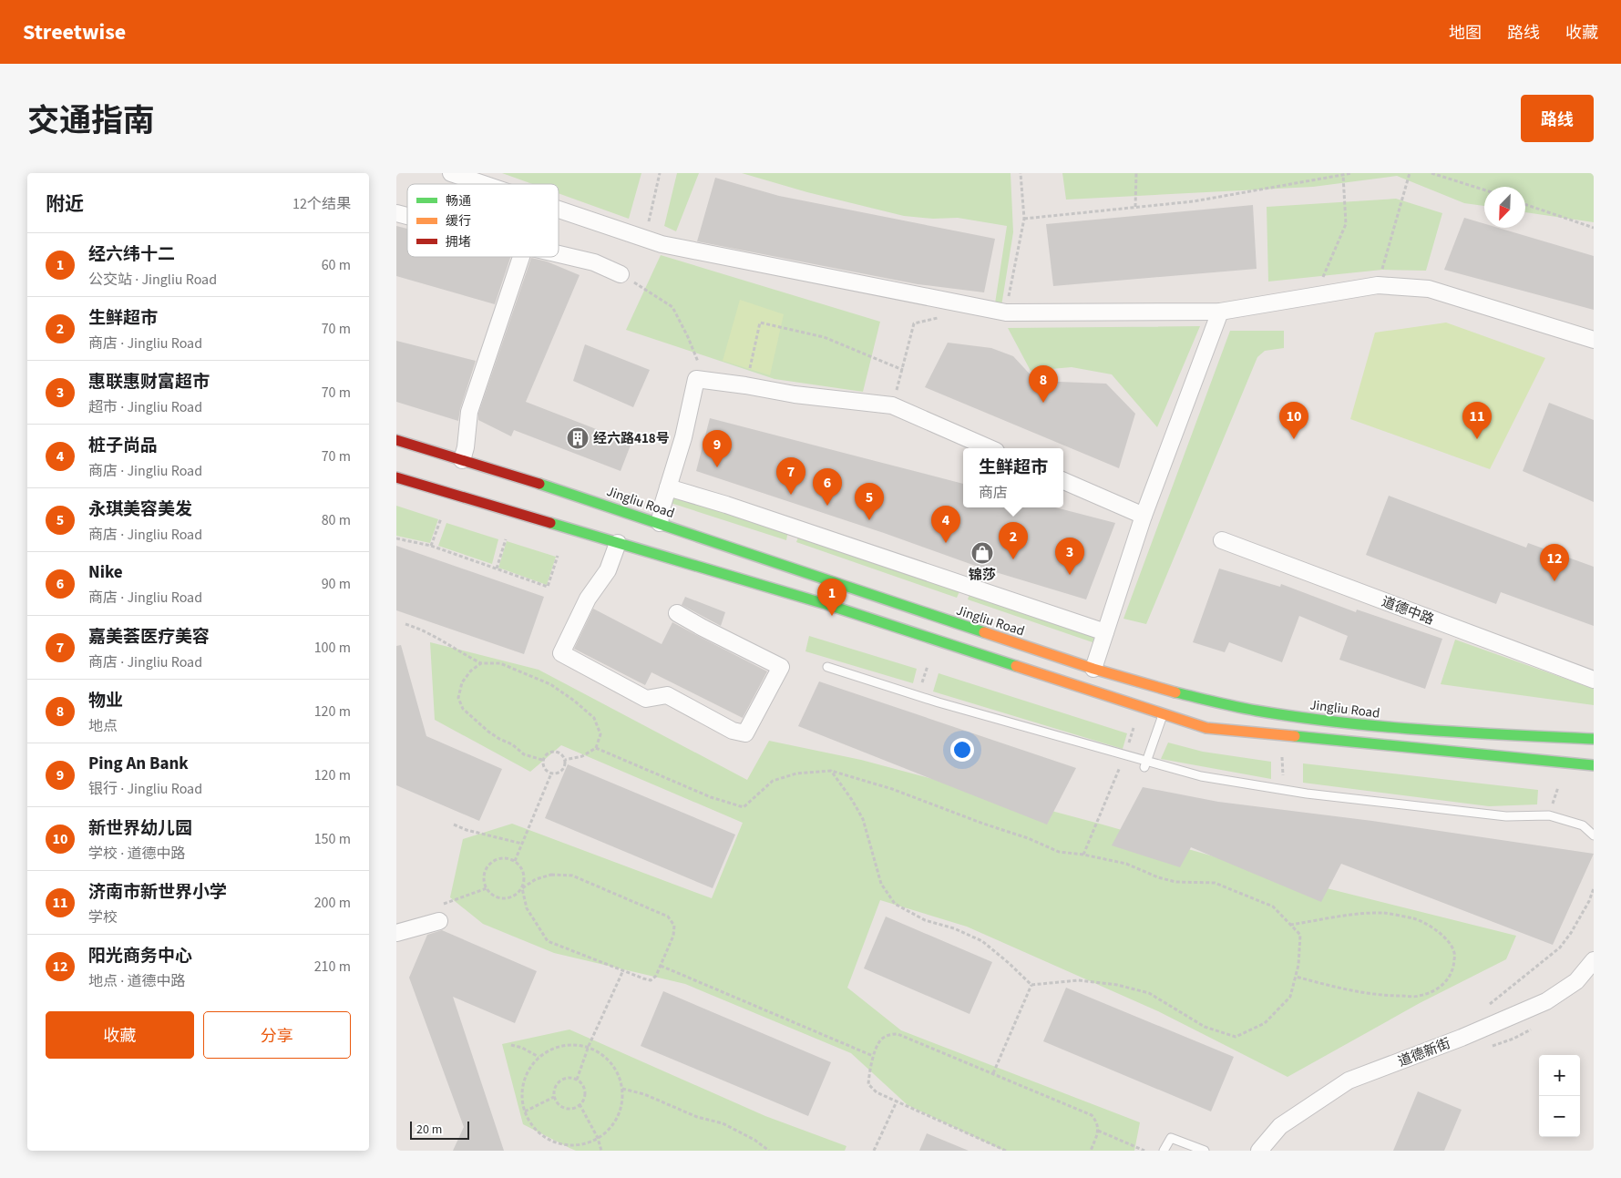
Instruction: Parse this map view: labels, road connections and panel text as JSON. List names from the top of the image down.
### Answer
{
  "streets": {
    "main road": ["Jingliu Road"],
    "street": ["道德中路", "道德新街"]
  },
  "places": {
    "building": ["经六路418号"],
    "shop": ["锦莎"]
  },
  "legend": ["畅通", "缓行", "拥堵"],
  "scale_bar": "20 m",
  "north": "bottom left",
  "page": {
    "header": "Streetwise",
    "nav": ["地图", "路线", "收藏"],
    "title": "交通指南",
    "buttons": [
      "路线",
      ["收藏", "分享"]
    ],
    "heading": ["附近", "12个结果"],
    "list": [
      {
        "mark": "1",
        "name": "经六纬十二",
        "note": "公交站 · Jingliu Road",
        "value": "60 m"
      },
      {
        "mark": "2",
        "name": "生鲜超市",
        "note": "商店 · Jingliu Road",
        "value": "70 m"
      },
      {
        "mark": "3",
        "name": "惠联惠财富超市",
        "note": "超市 · Jingliu Road",
        "value": "70 m"
      },
      {
        "mark": "4",
        "name": "桩子尚品",
        "note": "商店 · Jingliu Road",
        "value": "70 m"
      },
      {
        "mark": "5",
        "name": "永琪美容美发",
        "note": "商店 · Jingliu Road",
        "value": "80 m"
      },
      {
        "mark": "6",
        "name": "Nike",
        "note": "商店 · Jingliu Road",
        "value": "90 m"
      },
      {
        "mark": "7",
        "name": "嘉美荟医疗美容",
        "note": "商店 · Jingliu Road",
        "value": "100 m"
      },
      {
        "mark": "8",
        "name": "物业",
        "note": "地点",
        "value": "120 m"
      },
      {
        "mark": "9",
        "name": "Ping An Bank",
        "note": "银行 · Jingliu Road",
        "value": "120 m"
      },
      {
        "mark": "10",
        "name": "新世界幼儿园",
        "note": "学校 · 道德中路",
        "value": "150 m"
      },
      {
        "mark": "11",
        "name": "济南市新世界小学",
        "note": "学校",
        "value": "200 m"
      },
      {
        "mark": "12",
        "name": "阳光商务中心",
        "note": "地点 · 道德中路",
        "value": "210 m"
      }
    ],
    "pins": [
      "8",
      "10",
      "11",
      "9",
      "7",
      "6",
      "5",
      "4",
      "2",
      "3",
      "12",
      "1"
    ],
    "popup": ["生鲜超市", "商店"],
    "map_buttons": ["+", "−"],
    "scale": "20 m"
  }
}
